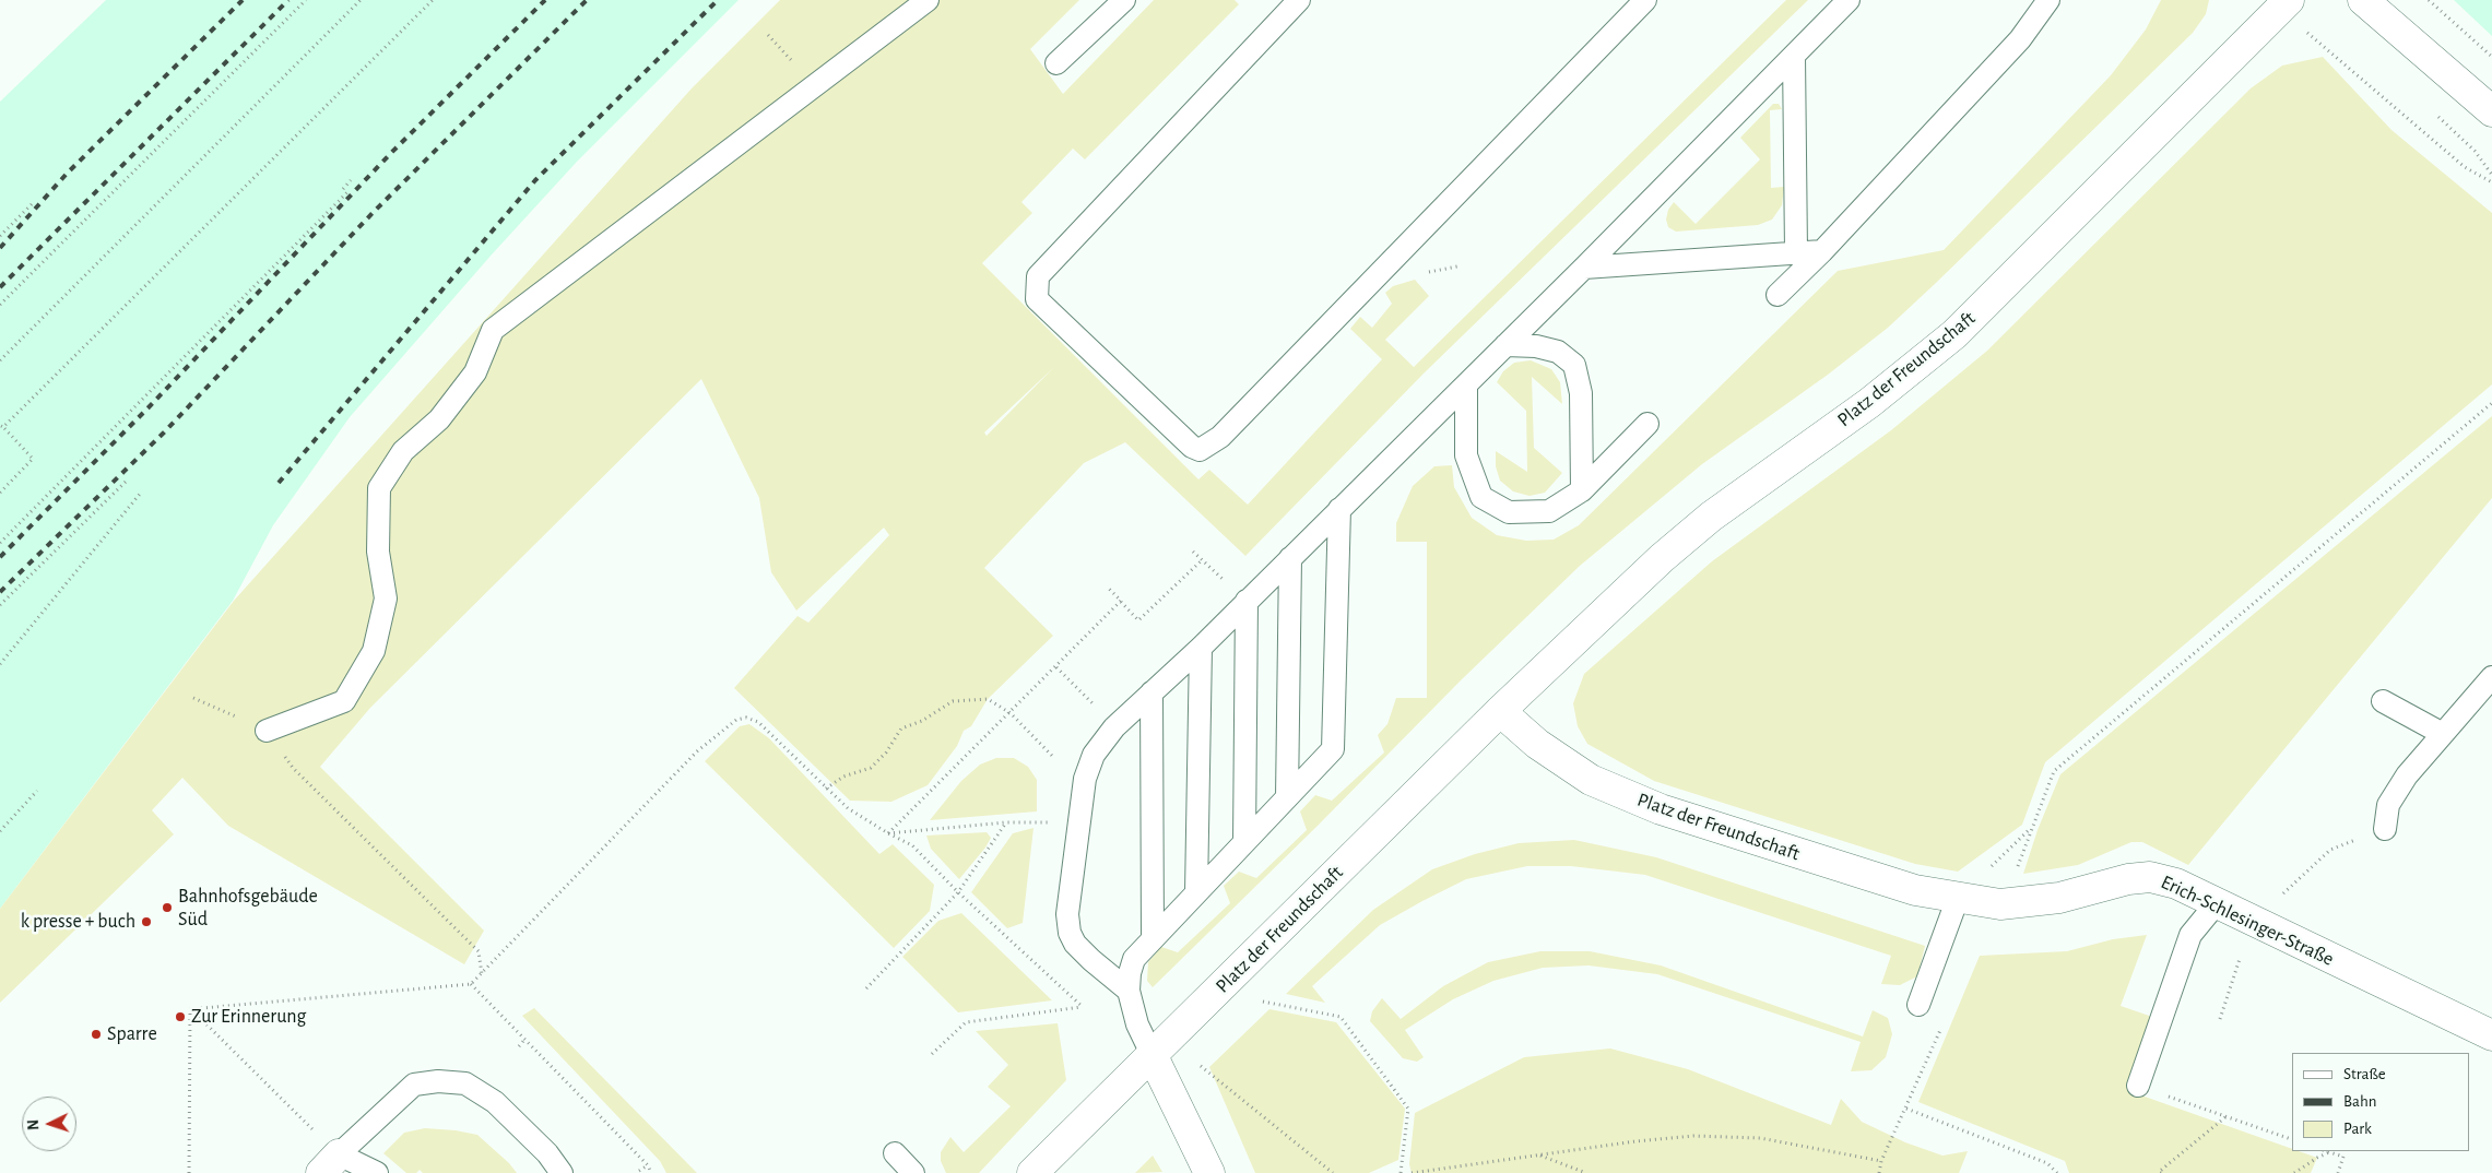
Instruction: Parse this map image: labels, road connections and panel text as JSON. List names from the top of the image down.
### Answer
{
  "streets": {
    "street": ["Platz der Freundschaft", "Erich-Schlesinger-Straße"]
  },
  "crossings": [
    ["Platz der Freundschaft", "Erich-Schlesinger-Straße"]
  ],
  "places": [
    "Bahnhofsgebäude Süd",
    "k presse + buch",
    "Zur Erinnerung",
    "Sparre"
  ],
  "legend": ["Straße", "Bahn", "Park"],
  "north": "left"
}
